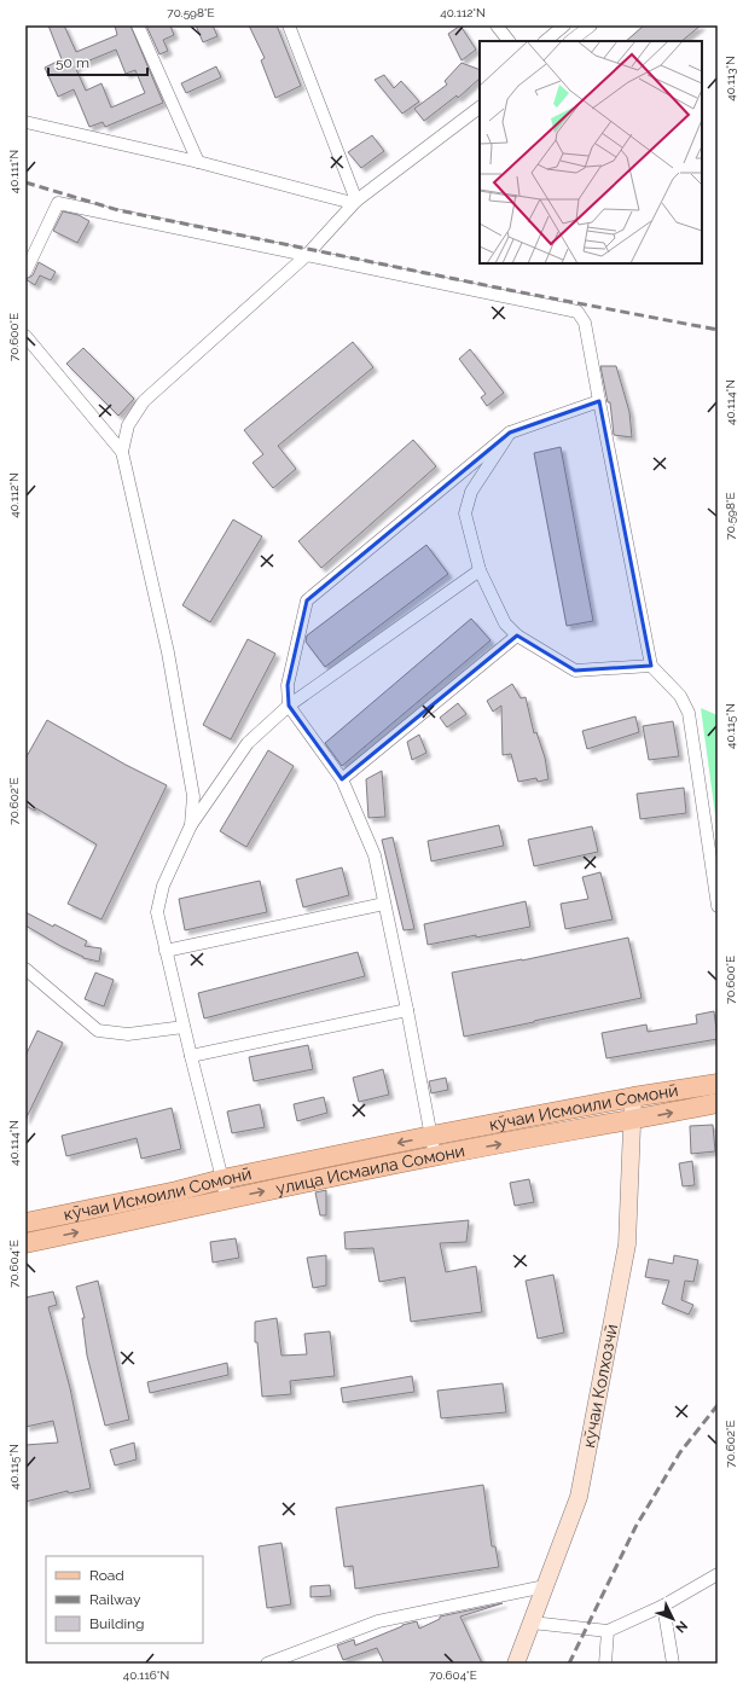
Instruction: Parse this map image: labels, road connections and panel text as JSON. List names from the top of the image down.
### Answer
{
  "streets": {
    "main road": ["кӯчаи Исмоили Сомонӣ", "улица Исмаила Сомони", "кӯчаи Колхозчӣ"]
  },
  "crossings": [
    ["кӯчаи Исмоили Сомонӣ", "кӯчаи Колхозчӣ"],
    ["улица Исмаила Сомони", "кӯчаи Колхозчӣ"]
  ],
  "one_way": ["улица Исмаила Сомони"],
  "legend": ["Road", "Railway", "Building"],
  "scale_bar": "50 m",
  "north": "bottom right",
  "coordinates": [
    "70.598°E",
    "40.112°N",
    "40.113°N",
    "40.111°N",
    "70.600°E",
    "40.114°N",
    "40.115°N",
    "70.602°E",
    "70.604°E",
    "40.116°N"
  ]
}
